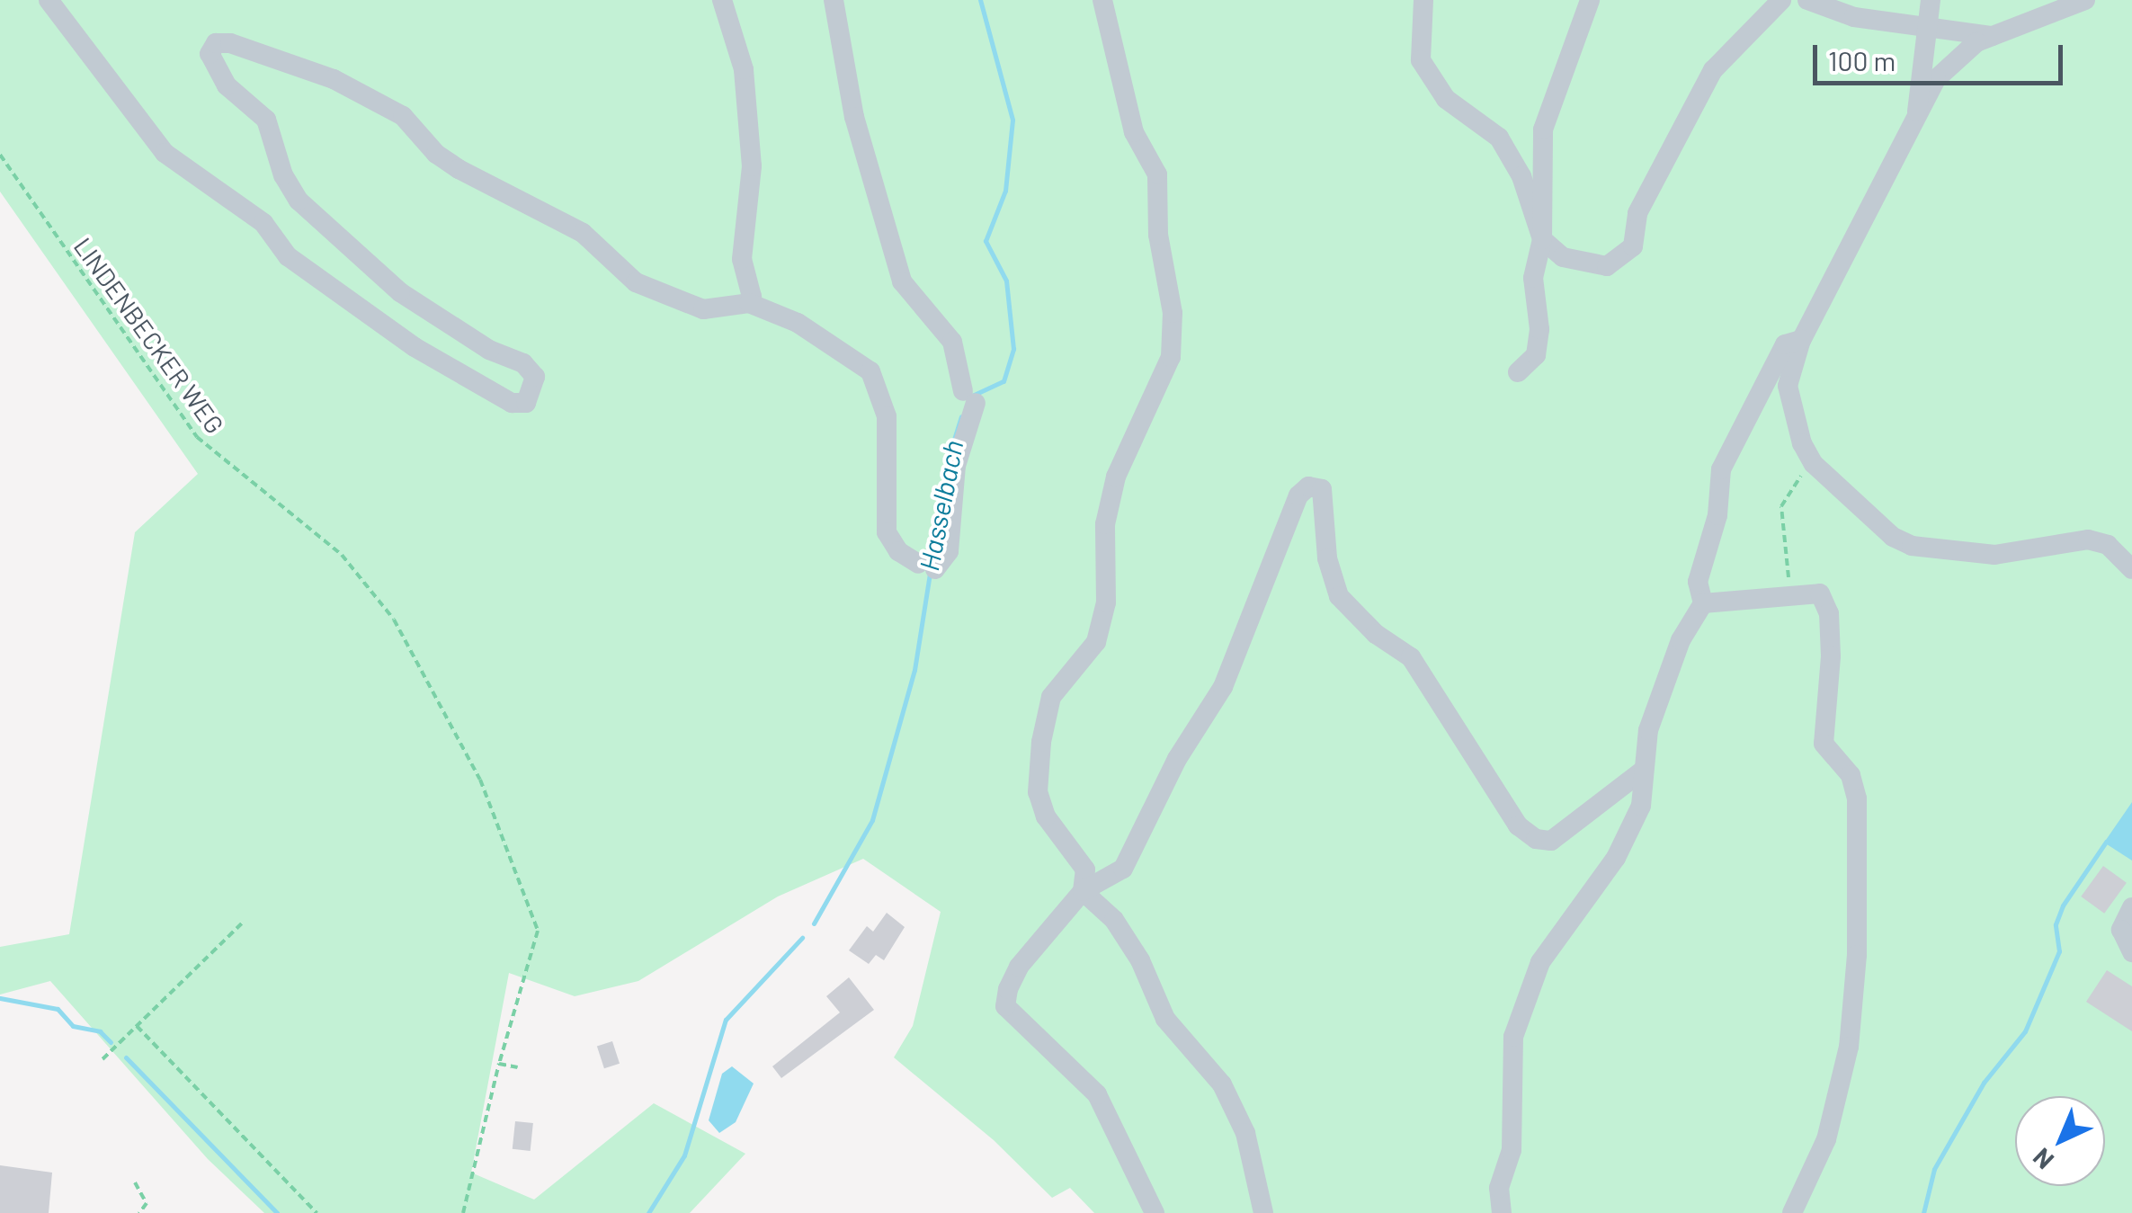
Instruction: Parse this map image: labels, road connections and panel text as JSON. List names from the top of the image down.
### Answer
{
  "streets": {
    "path": ["LINDENBECKER WEG"]
  },
  "water": ["Hasselbach"],
  "scale_bar": "100 m",
  "north": "bottom left"
}
